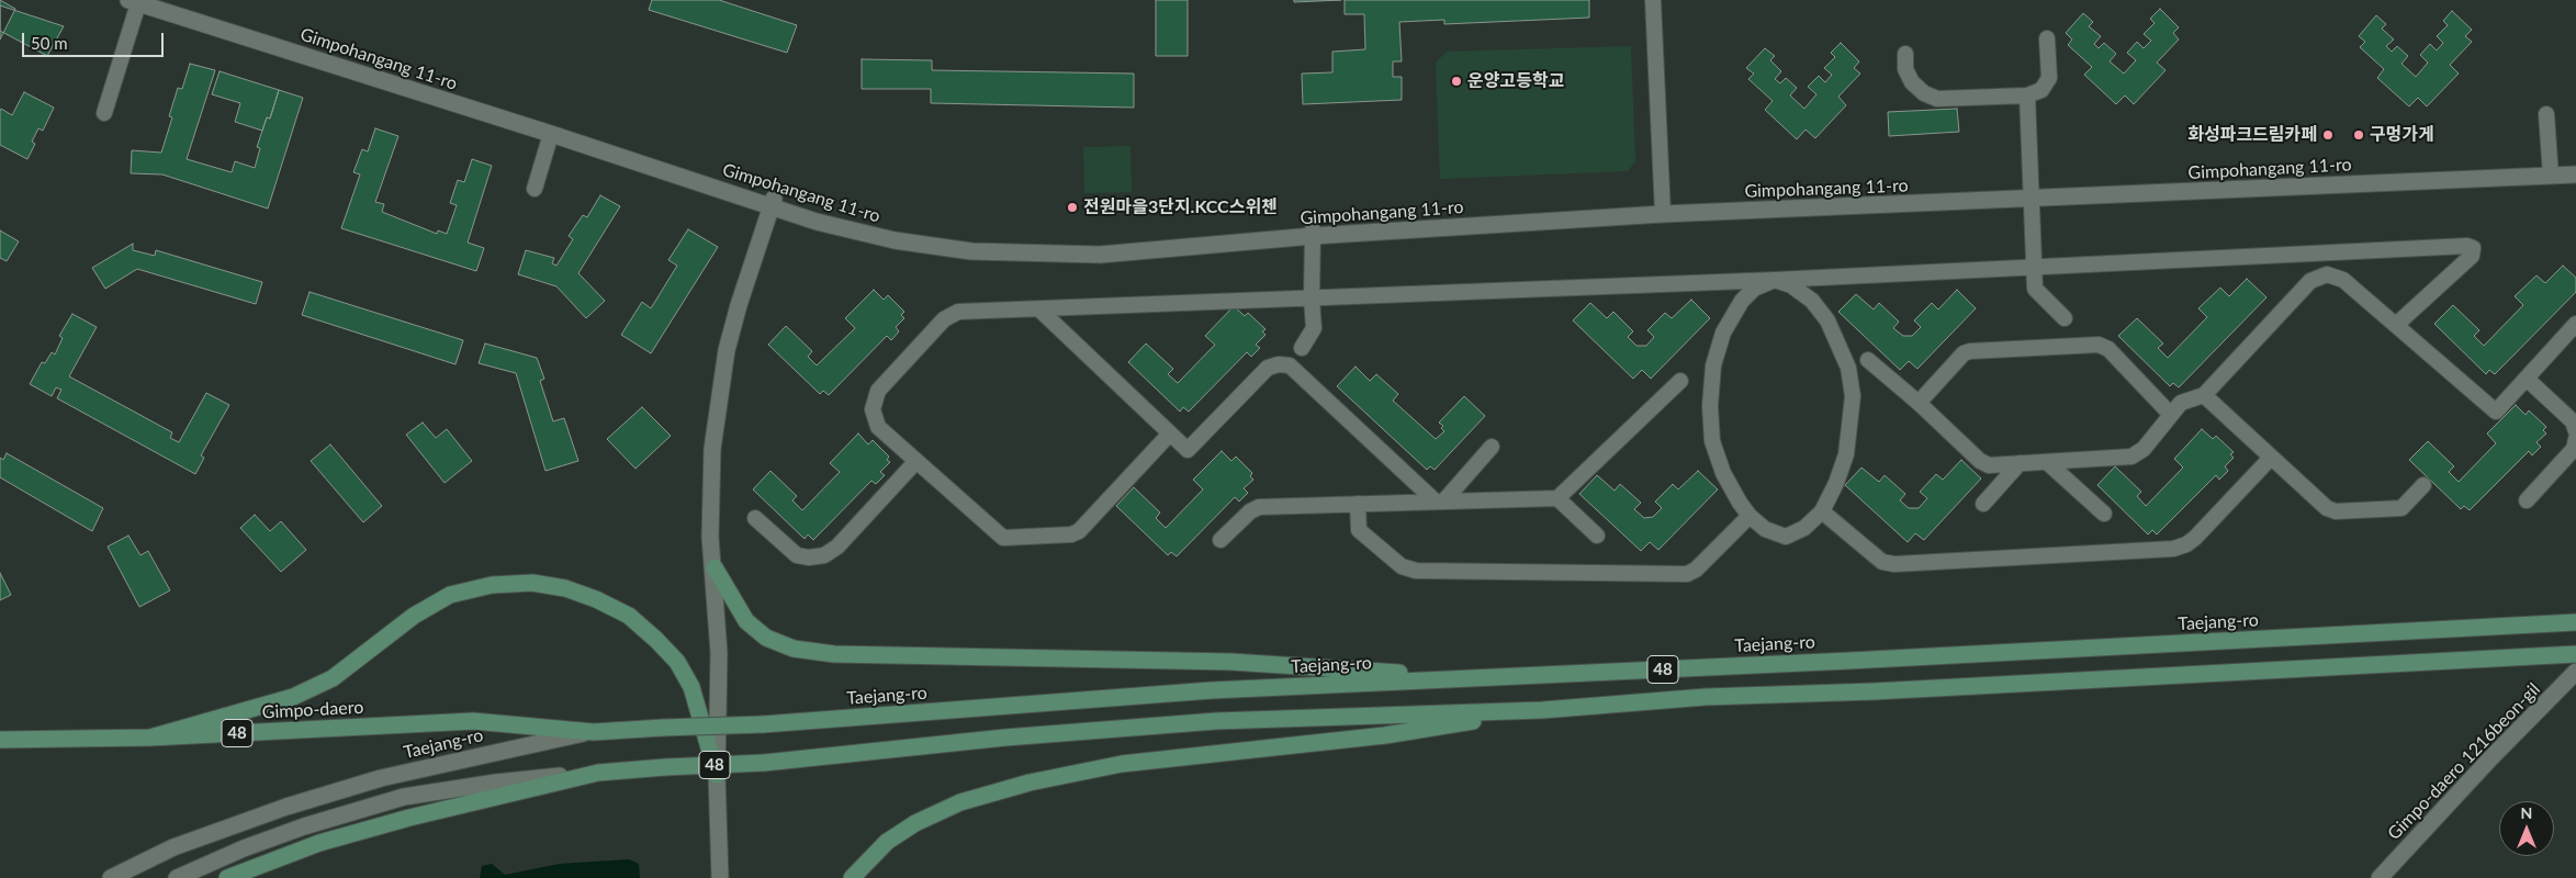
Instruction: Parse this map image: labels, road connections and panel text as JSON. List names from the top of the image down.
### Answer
{
  "streets": {
    "main road": ["Taejang-ro", "48", "Gimpo-daero"],
    "street": ["Gimpohangang 11-ro", "Gimpo-daero 1216beon-gil"]
  },
  "crossings": [
    ["Taejang-ro", "Gimpo-daero"]
  ],
  "places": [
    "운양고등학교",
    "화성파크드림카페",
    "구멍가게",
    "전원마을3단지.KCC스위첸"
  ],
  "scale_bar": "50 m",
  "north": "top"
}
